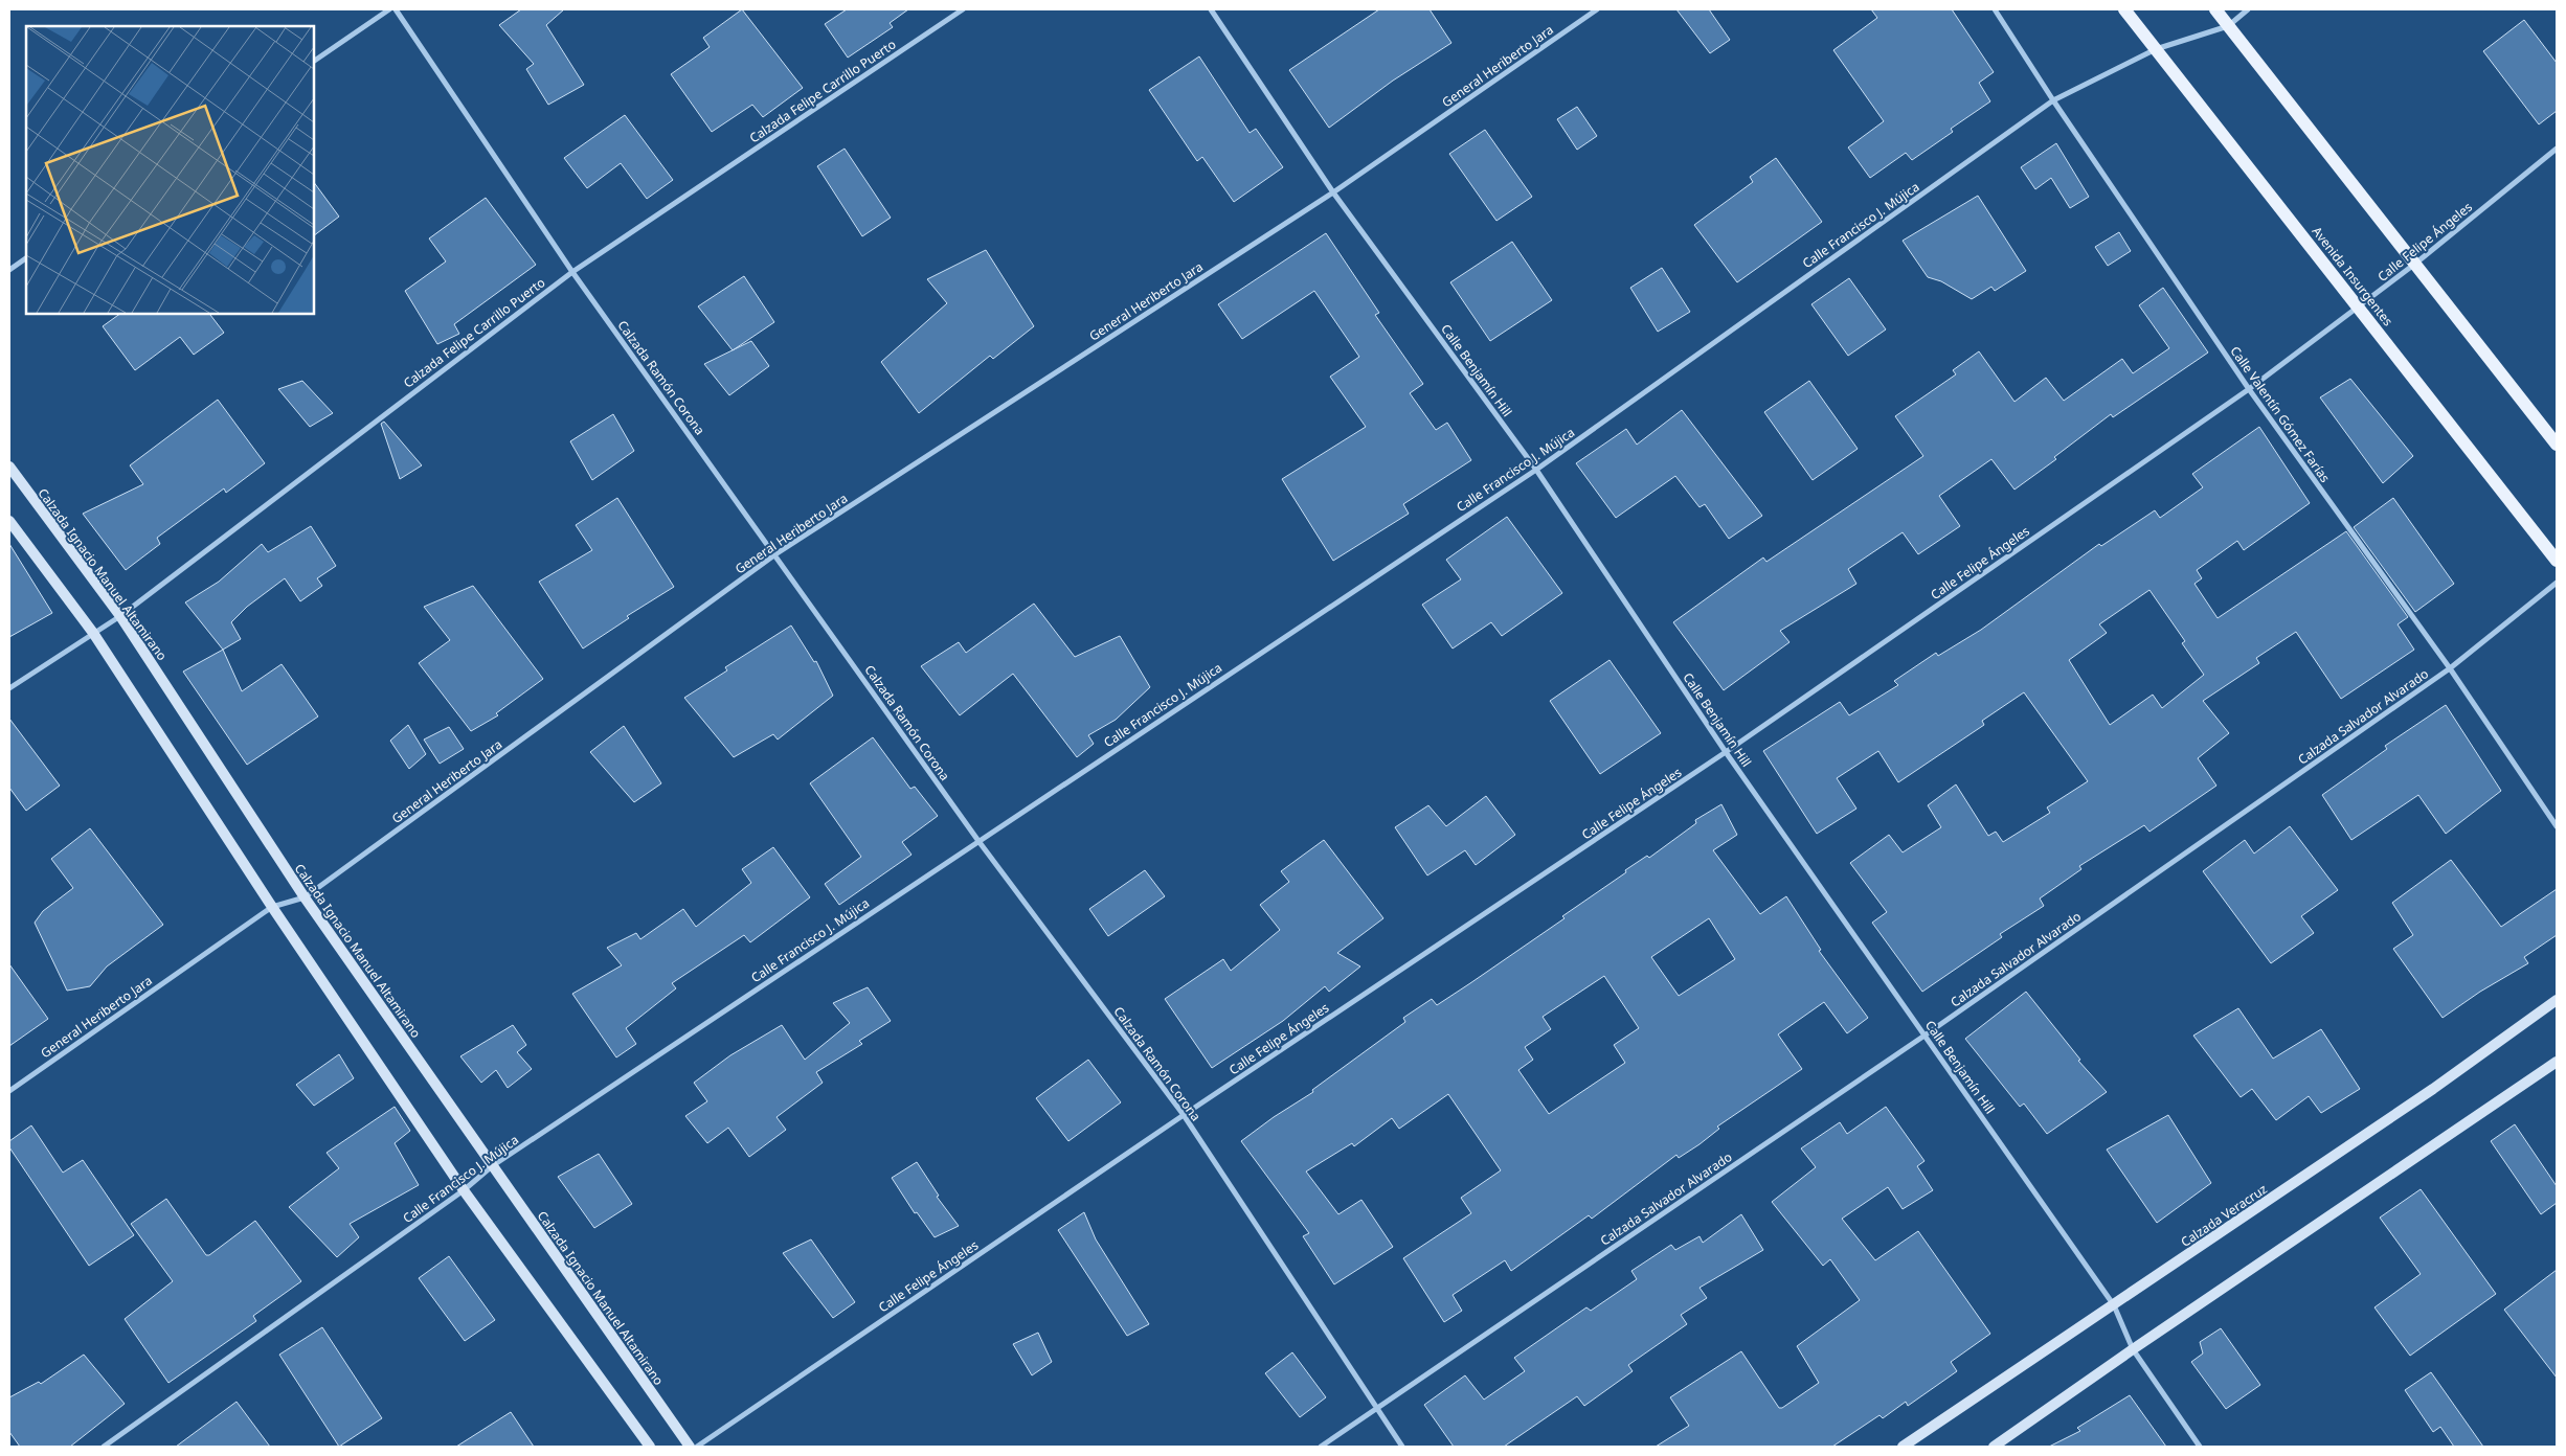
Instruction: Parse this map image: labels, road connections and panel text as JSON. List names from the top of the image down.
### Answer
{
  "streets": {
    "main road": ["Avenida Insurgentes"],
    "street": [
      "General Heriberto Jara",
      "Calzada Felipe Carrillo Puerto",
      "Calle Francisco J. Mújica",
      "Calle Felipe Ángeles",
      "Calle Benjamín Hill",
      "Calzada Ramón Corona",
      "Calle Valentín Gómez Farías",
      "Calzada Ignacio Manuel Altamirano",
      "Calzada Salvador Alvarado",
      "Calzada Veracruz"
    ]
  },
  "crossings": [
    ["General Heriberto Jara", "Calle Benjamín Hill"],
    ["General Heriberto Jara", "Calzada Ramón Corona"],
    ["General Heriberto Jara", "Calzada Ignacio Manuel Altamirano"],
    ["Calzada Felipe Carrillo Puerto", "Calzada Ramón Corona"],
    ["Calzada Felipe Carrillo Puerto", "Calzada Ignacio Manuel Altamirano"],
    ["Calle Francisco J. Mújica", "Avenida Insurgentes"],
    ["Calle Francisco J. Mújica", "Calle Benjamín Hill"],
    ["Calle Francisco J. Mújica", "Calzada Ramón Corona"],
    ["Calle Francisco J. Mújica", "Calle Valentín Gómez Farías"],
    ["Calle Francisco J. Mújica", "Calzada Ignacio Manuel Altamirano"],
    ["Calle Felipe Ángeles", "Avenida Insurgentes"],
    ["Calle Felipe Ángeles", "Calle Benjamín Hill"],
    ["Calle Felipe Ángeles", "Calzada Ramón Corona"],
    ["Calle Felipe Ángeles", "Calle Valentín Gómez Farías"],
    ["Calle Benjamín Hill", "Calzada Salvador Alvarado"],
    ["Calle Benjamín Hill", "Calzada Veracruz"],
    ["Calzada Ramón Corona", "Calzada Salvador Alvarado"],
    ["Calle Valentín Gómez Farías", "Calzada Salvador Alvarado"]
  ]
}
